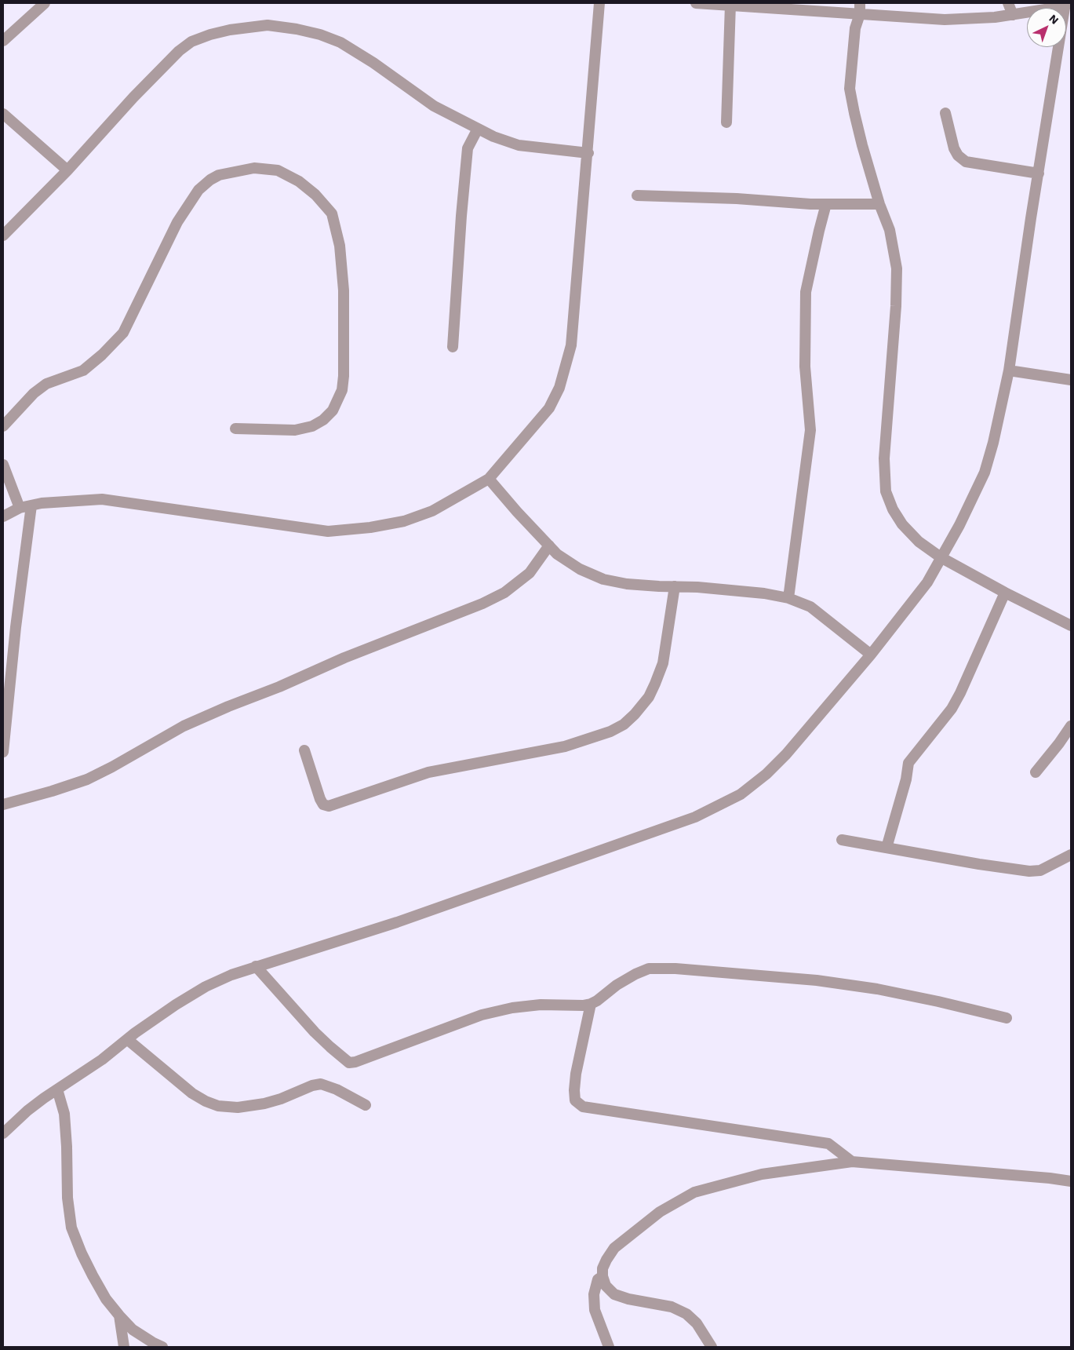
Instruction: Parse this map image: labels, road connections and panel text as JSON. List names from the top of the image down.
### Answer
{
  "north": "top right"
}
